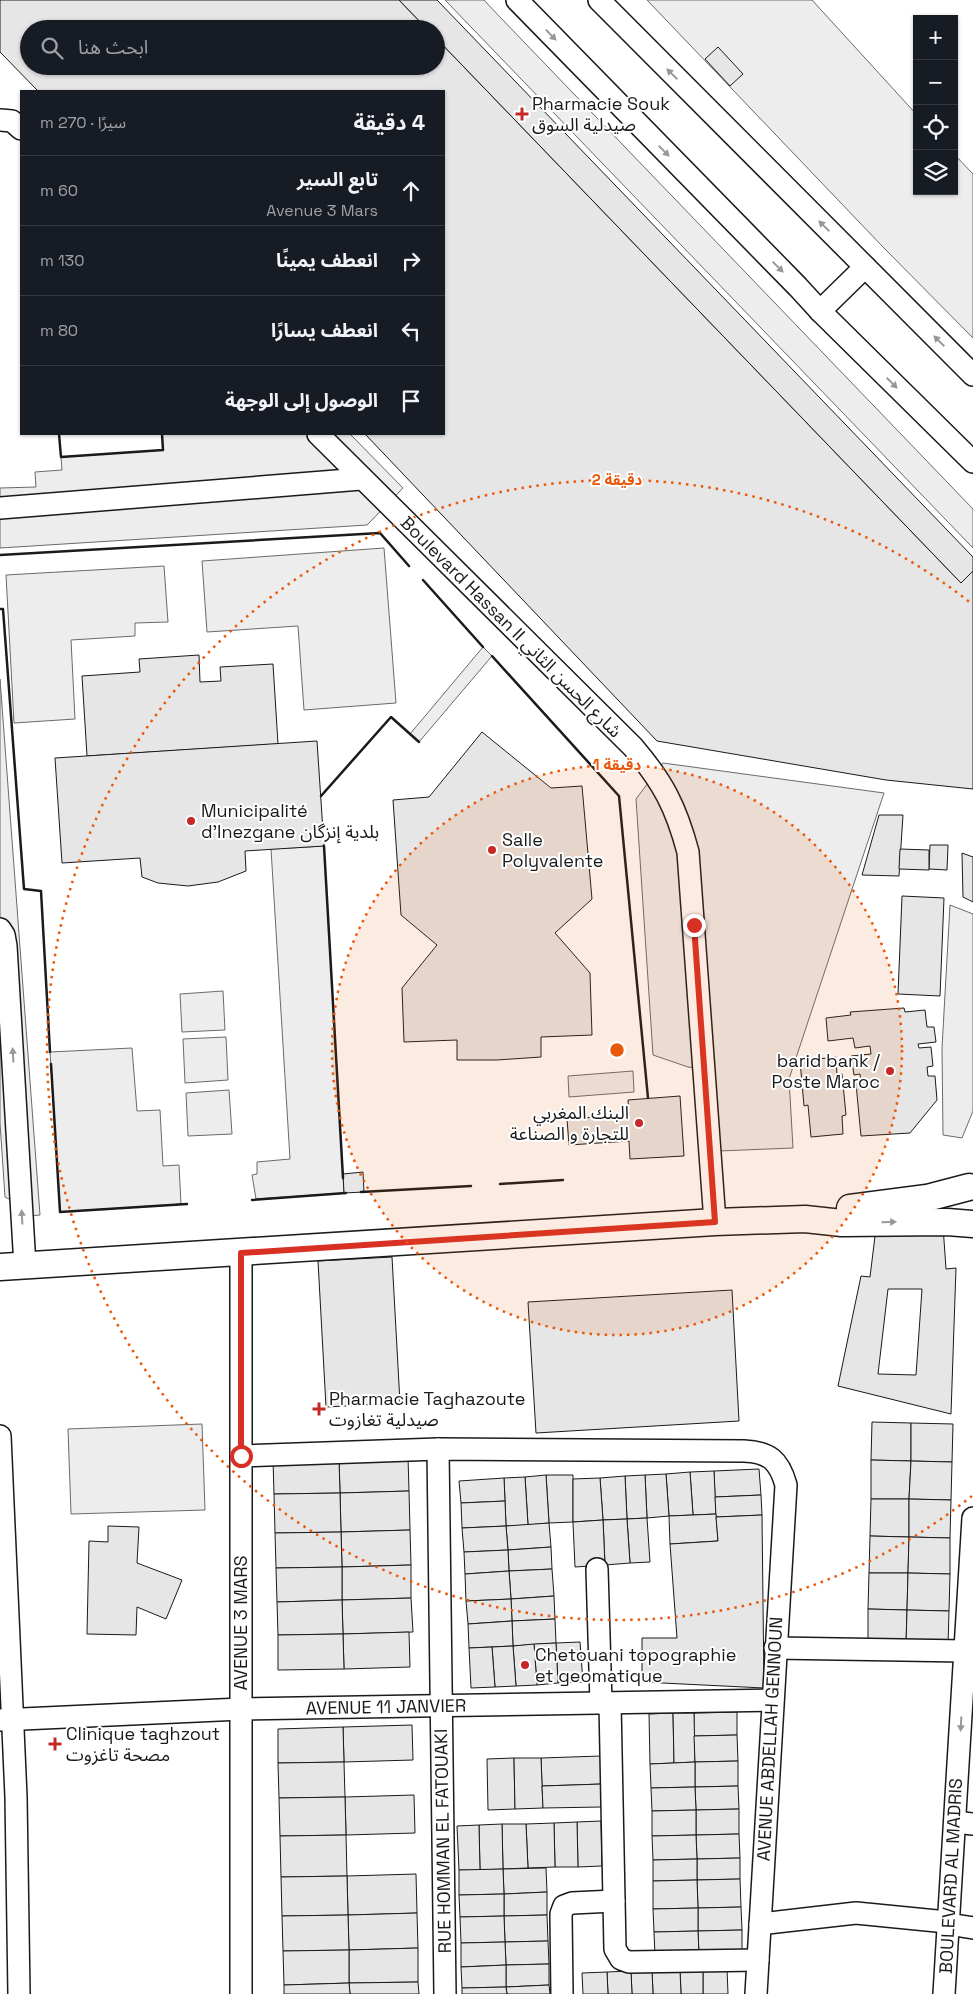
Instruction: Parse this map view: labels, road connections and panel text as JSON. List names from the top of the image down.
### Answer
{
  "streets": {
    "street": [
      "Boulevard Hassan II شارع الحسن الثاني",
      "AVENUE 3 MARS",
      "AVENUE 11 JANVIER",
      "AVENUE ABDELLAH GENNOUN",
      "RUE HOMMAN EL FATOUAKI",
      "BOULEVARD AL MADRIS"
    ]
  },
  "crossings": [
    ["AVENUE 3 MARS", "AVENUE 11 JANVIER"],
    ["AVENUE 11 JANVIER", "AVENUE ABDELLAH GENNOUN"],
    ["AVENUE 11 JANVIER", "RUE HOMMAN EL FATOUAKI"],
    ["AVENUE ABDELLAH GENNOUN", "RUE HOMMAN EL FATOUAKI"]
  ],
  "places": {
    "health": ["Pharmacie Souk صيدلية السوق", "Pharmacie Taghazoute صيدلية تغازوت", "Clinique taghzout مصحة تاغزوت"],
    "other": [
      "Municipalité d'Inezgane بلدية إنزگان",
      "Salle Polyvalente",
      "barid bank / Poste Maroc",
      "البنك المغربي للتجارة و الصناعة",
      "Chetouani topographie et geomatique"
    ]
  },
  "page": {
    "map_buttons": ["+", "−"],
    "search": "ابحث هنا",
    "heading": ["4 دقيقة", "سيرًا · 270 m"],
    "list": [
      ["تابع السير", "Avenue 3 Mars", "60 m"],
      ["انعطف يمينًا", "130 m"],
      ["انعطف يسارًا", "80 m"],
      "الوصول إلى الوجهة"
    ]
  },
  "rings": ["2 دقيقة", "1 دقيقة"]
}
